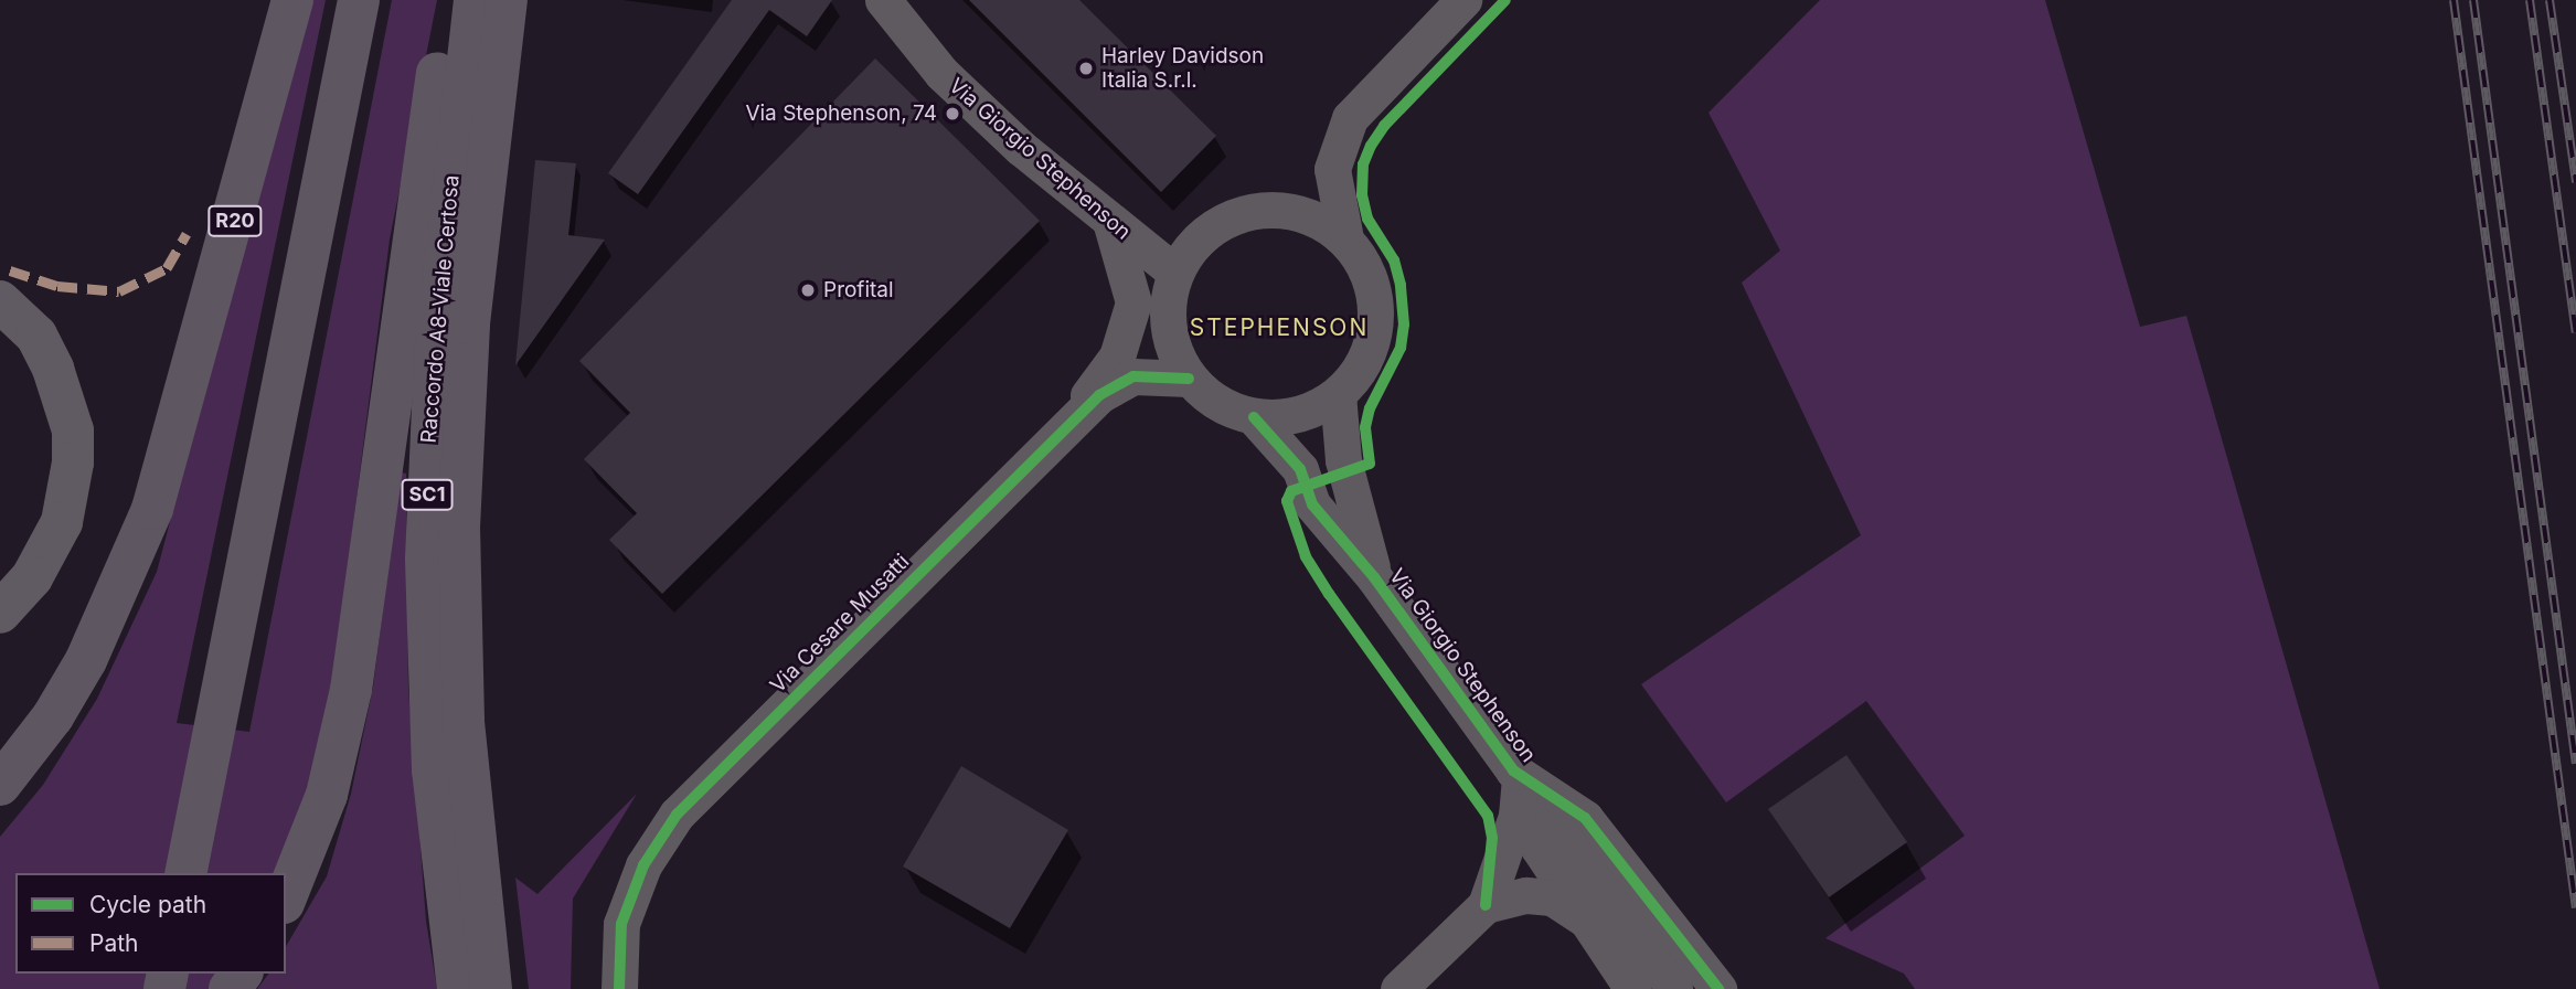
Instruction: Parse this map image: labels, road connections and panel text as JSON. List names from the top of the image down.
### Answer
{
  "streets": {
    "highway": ["R20", "Raccordo A8-Viale Certosa", "SC1"],
    "street": ["Via Giorgio Stephenson", "Via Cesare Musatti"]
  },
  "crossings": [
    ["Via Giorgio Stephenson", "Via Cesare Musatti"]
  ],
  "districts": ["STEPHENSON"],
  "places": ["Harley Davidson Italia S.r.l.", "Via Stephenson, 74", "Profital"],
  "legend": ["Cycle path", "Path"]
}
